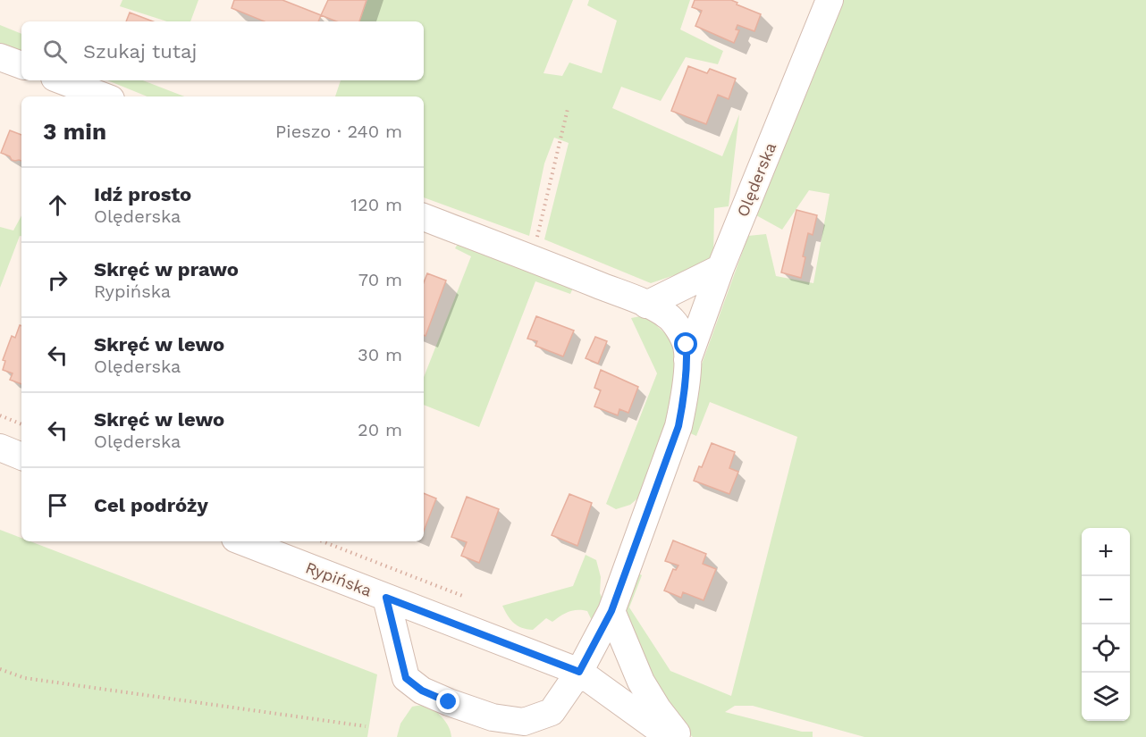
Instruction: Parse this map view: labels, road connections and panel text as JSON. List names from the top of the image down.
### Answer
{
  "streets": {
    "street": ["Olęderska", "Rypińska"]
  },
  "crossings": [
    ["Olęderska", "Rypińska"]
  ],
  "page": {
    "search": "Szukaj tutaj",
    "heading": ["3 min", "Pieszo · 240 m"],
    "list": [
      ["Idź prosto", "Olęderska", "120 m"],
      ["Skręć w prawo", "Rypińska", "70 m"],
      ["Skręć w lewo", "Olęderska", "30 m"],
      ["Skręć w lewo", "Olęderska", "20 m"],
      "Cel podróży"
    ],
    "map_buttons": ["+", "−"]
  }
}
